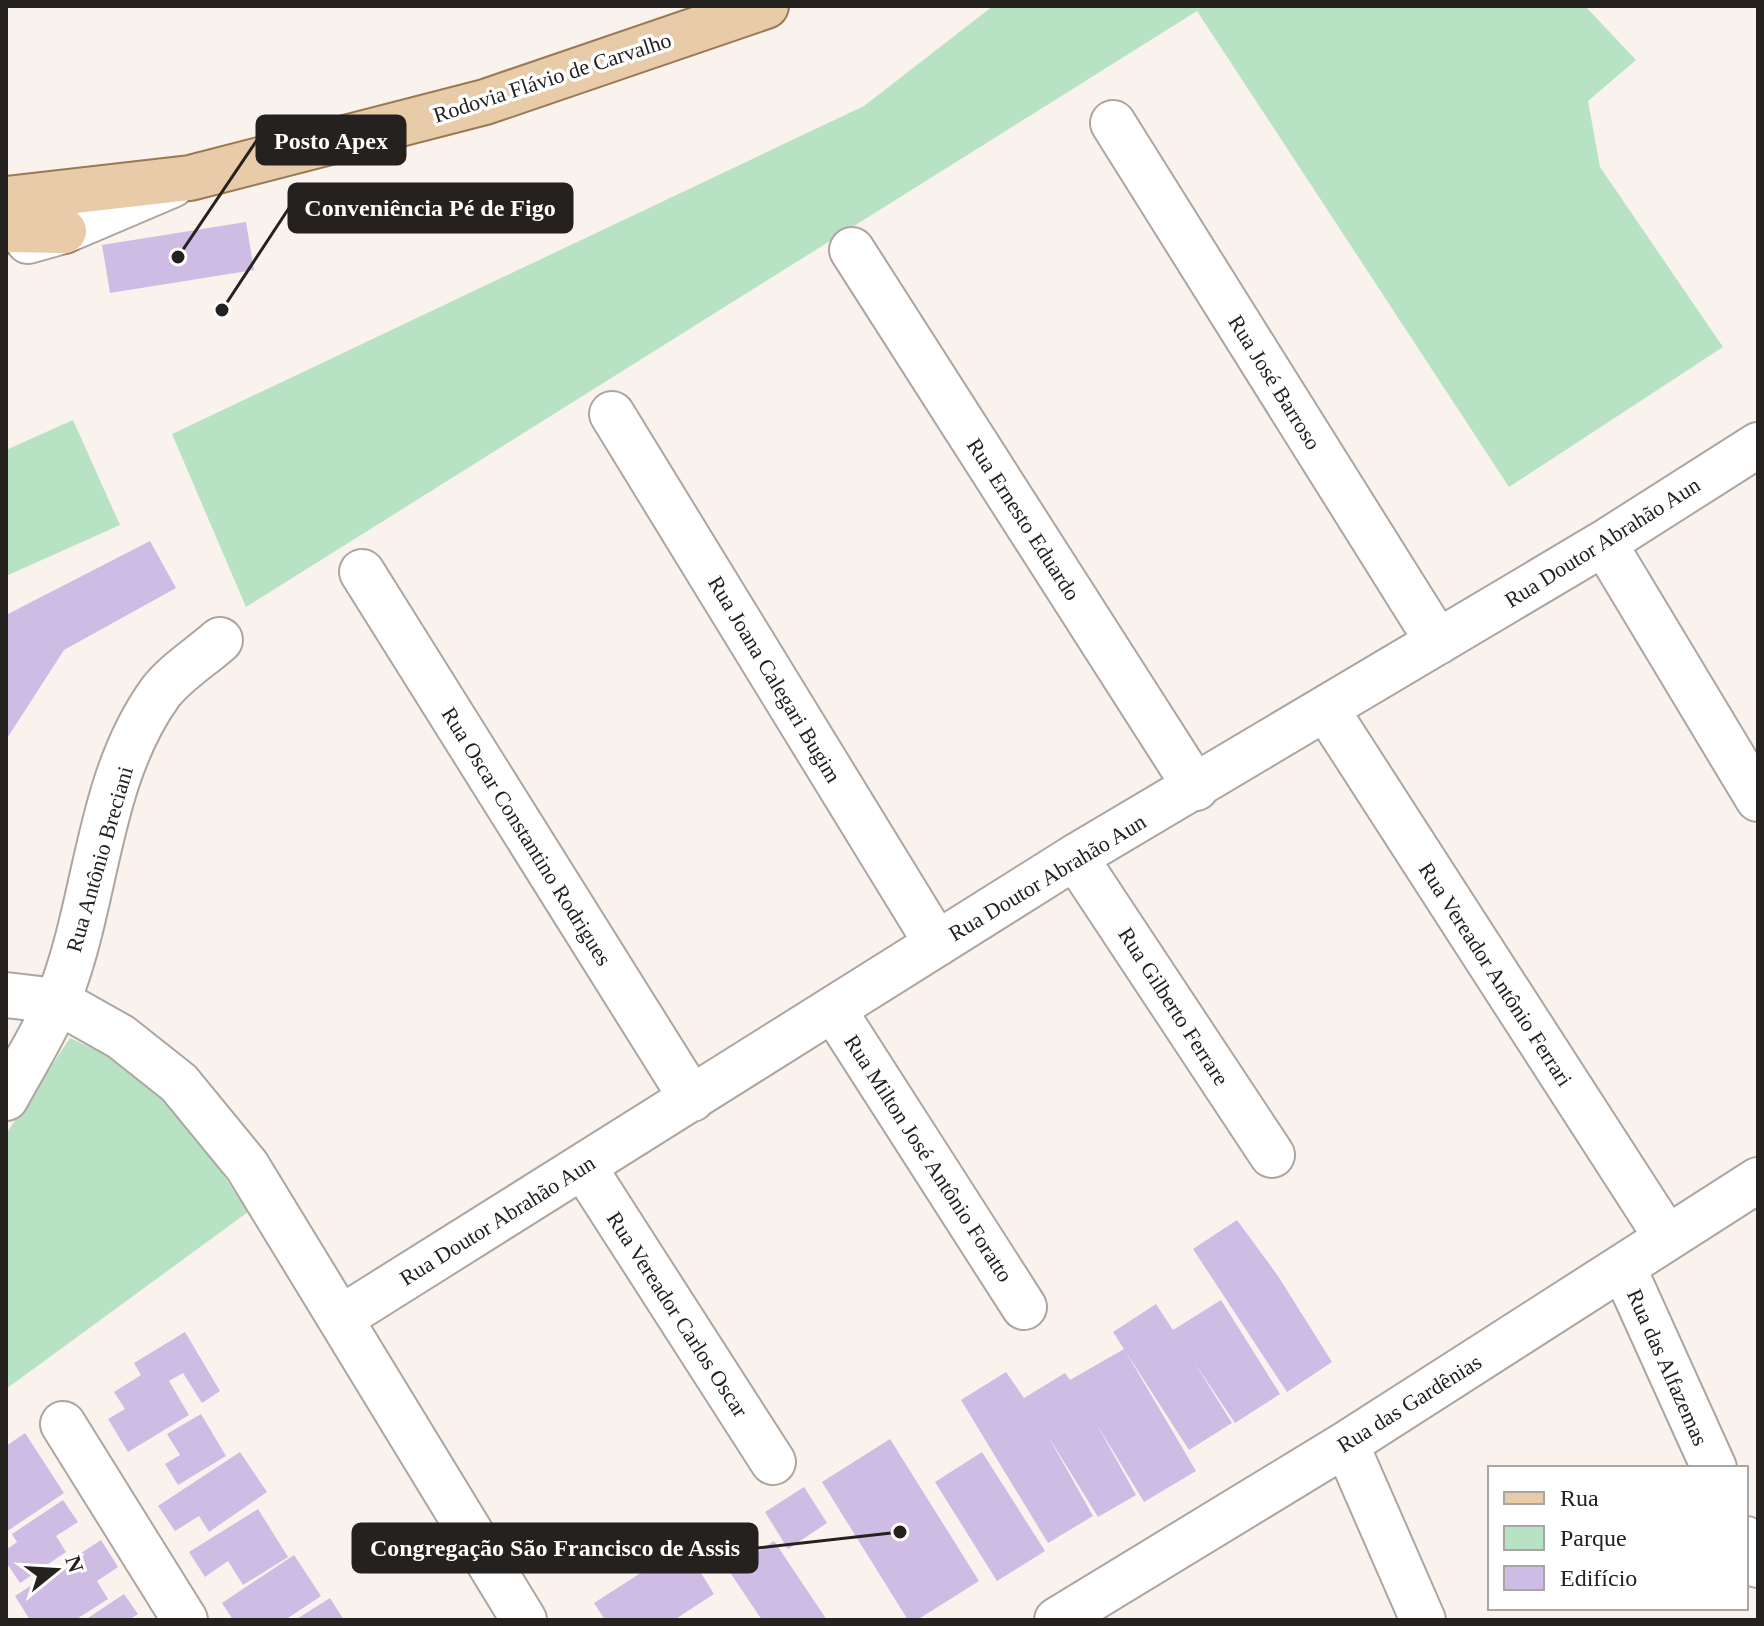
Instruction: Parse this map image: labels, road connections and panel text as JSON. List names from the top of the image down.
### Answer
{
  "streets": {
    "main road": ["Rodovia Flávio de Carvalho"],
    "street": [
      "Rua José Barroso",
      "Rua Ernesto Eduardo",
      "Rua Doutor Abrahão Aun",
      "Rua Joana Calegari Bugim",
      "Rua Oscar Constantino Rodrigues",
      "Rua Antônio Breciani",
      "Rua Vereador Antônio Ferrari",
      "Rua Gilberto Ferrare",
      "Rua Milton José Antônio Foratto",
      "Rua Vereador Carlos Oscar",
      "Rua das Alfazemas",
      "Rua das Gardênias"
    ]
  },
  "crossings": [
    ["Rua José Barroso", "Rua Doutor Abrahão Aun"],
    ["Rua Ernesto Eduardo", "Rua Doutor Abrahão Aun"],
    ["Rua Doutor Abrahão Aun", "Rua Joana Calegari Bugim"],
    ["Rua Doutor Abrahão Aun", "Rua Oscar Constantino Rodrigues"],
    ["Rua Doutor Abrahão Aun", "Rua Vereador Antônio Ferrari"],
    ["Rua Doutor Abrahão Aun", "Rua Gilberto Ferrare"],
    ["Rua Doutor Abrahão Aun", "Rua Milton José Antônio Foratto"],
    ["Rua Doutor Abrahão Aun", "Rua Vereador Carlos Oscar"],
    ["Rua Vereador Antônio Ferrari", "Rua das Gardênias"],
    ["Rua das Alfazemas", "Rua das Gardênias"]
  ],
  "places": ["Posto Apex", "Conveniência Pé de Figo", "Congregação São Francisco de Assis"],
  "legend": ["Rua", "Parque", "Edifício"],
  "north": "right"
}
